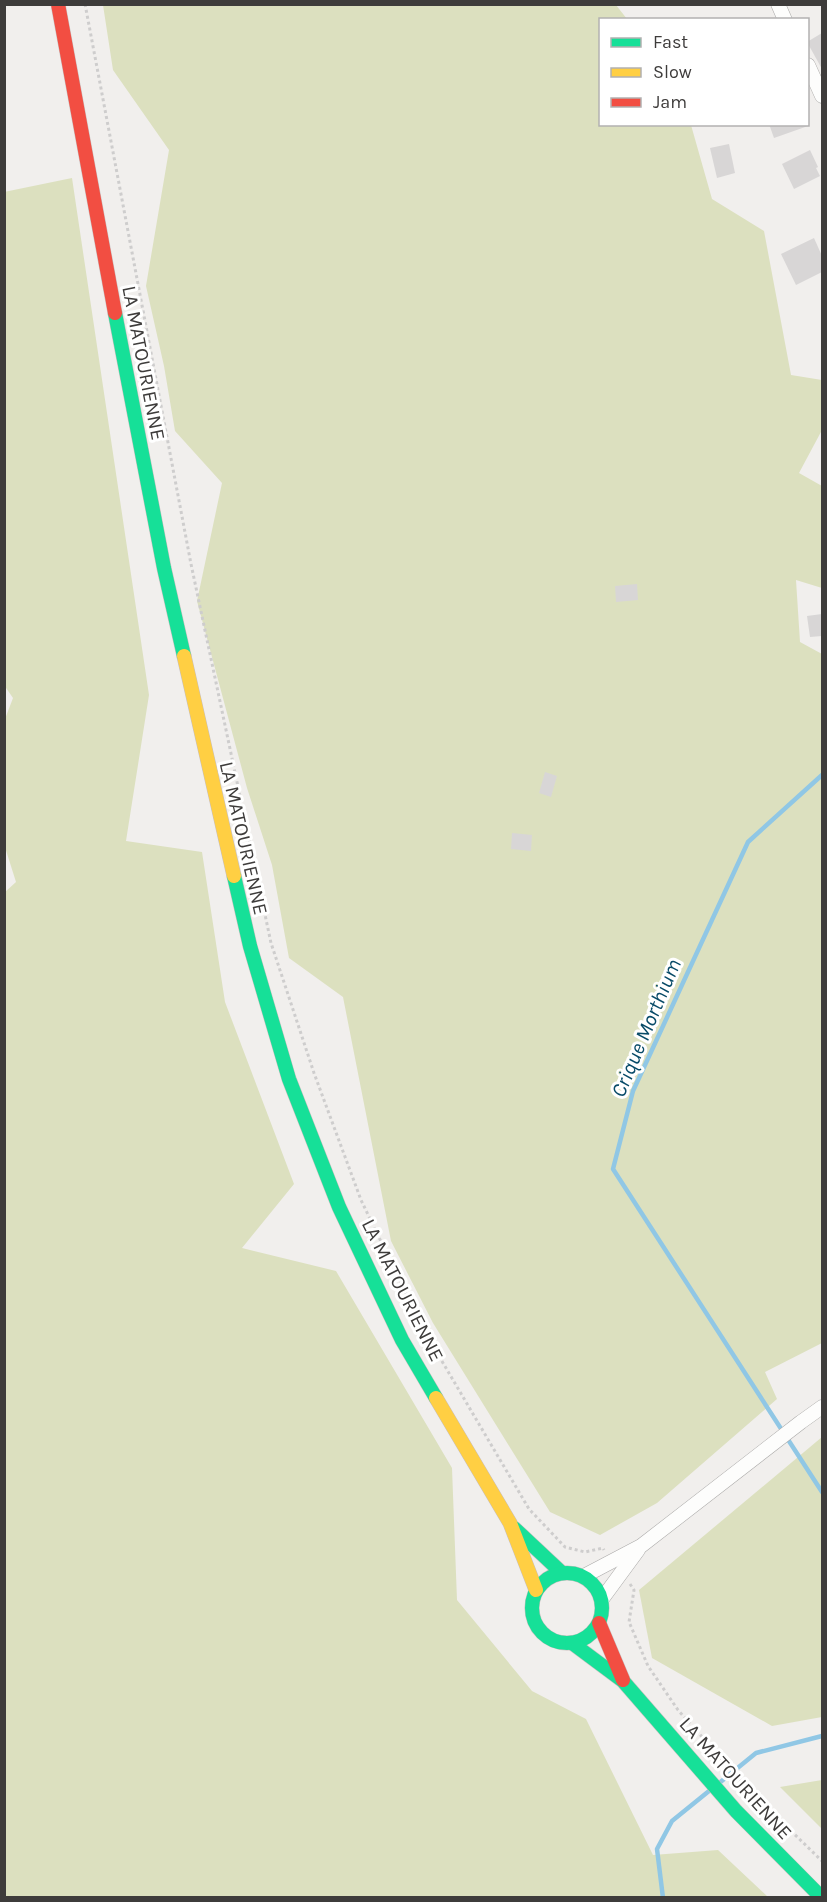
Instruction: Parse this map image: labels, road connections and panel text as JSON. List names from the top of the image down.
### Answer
{
  "streets": {
    "main road": ["LA MATOURIENNE"]
  },
  "water": ["Crique Morthium"],
  "legend": ["Fast", "Slow", "Jam"]
}
